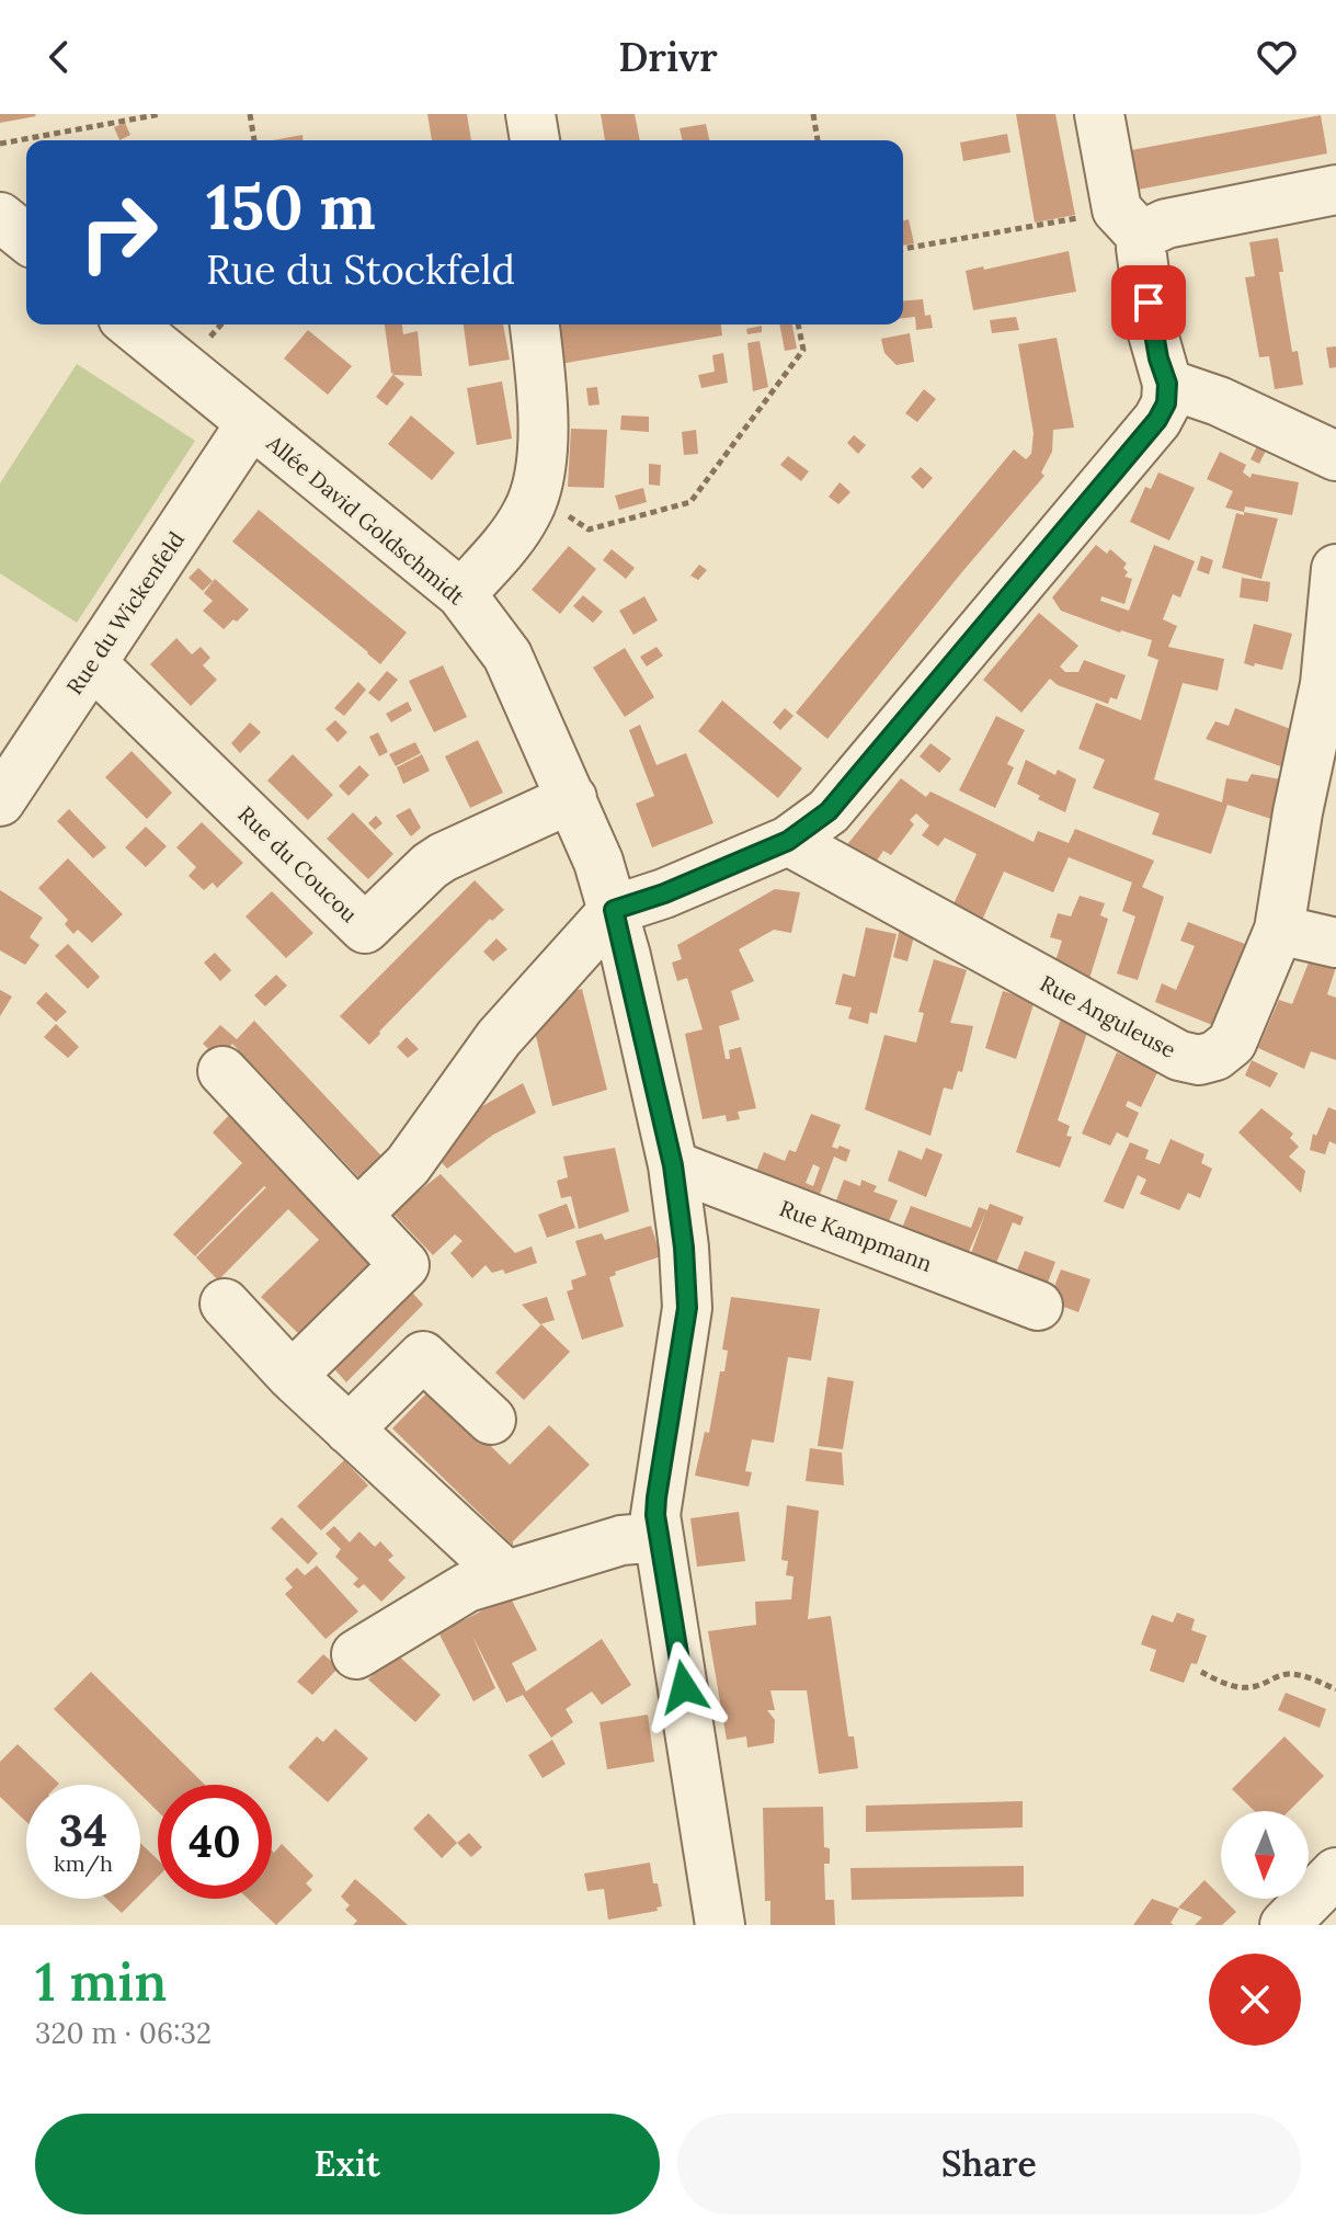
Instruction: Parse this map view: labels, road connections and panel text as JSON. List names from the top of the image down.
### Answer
{
  "streets": {
    "street": [
      "Allée David Goldschmidt",
      "Rue du Wickenfeld",
      "Rue du Coucou",
      "Rue Anguleuse",
      "Rue Kampmann"
    ]
  },
  "crossings": [
    ["Allée David Goldschmidt", "Rue du Wickenfeld"],
    ["Allée David Goldschmidt", "Rue du Coucou"],
    ["Rue du Wickenfeld", "Rue du Coucou"]
  ],
  "north": "bottom",
  "page": {
    "header": "Drivr",
    "turn": ["150 m", "Rue du Stockfeld"],
    "speed": "34 km/h",
    "limit": "40",
    "heading": ["1 min", "320 m · 06:32"],
    "buttons": ["Exit", "Share"]
  }
}
